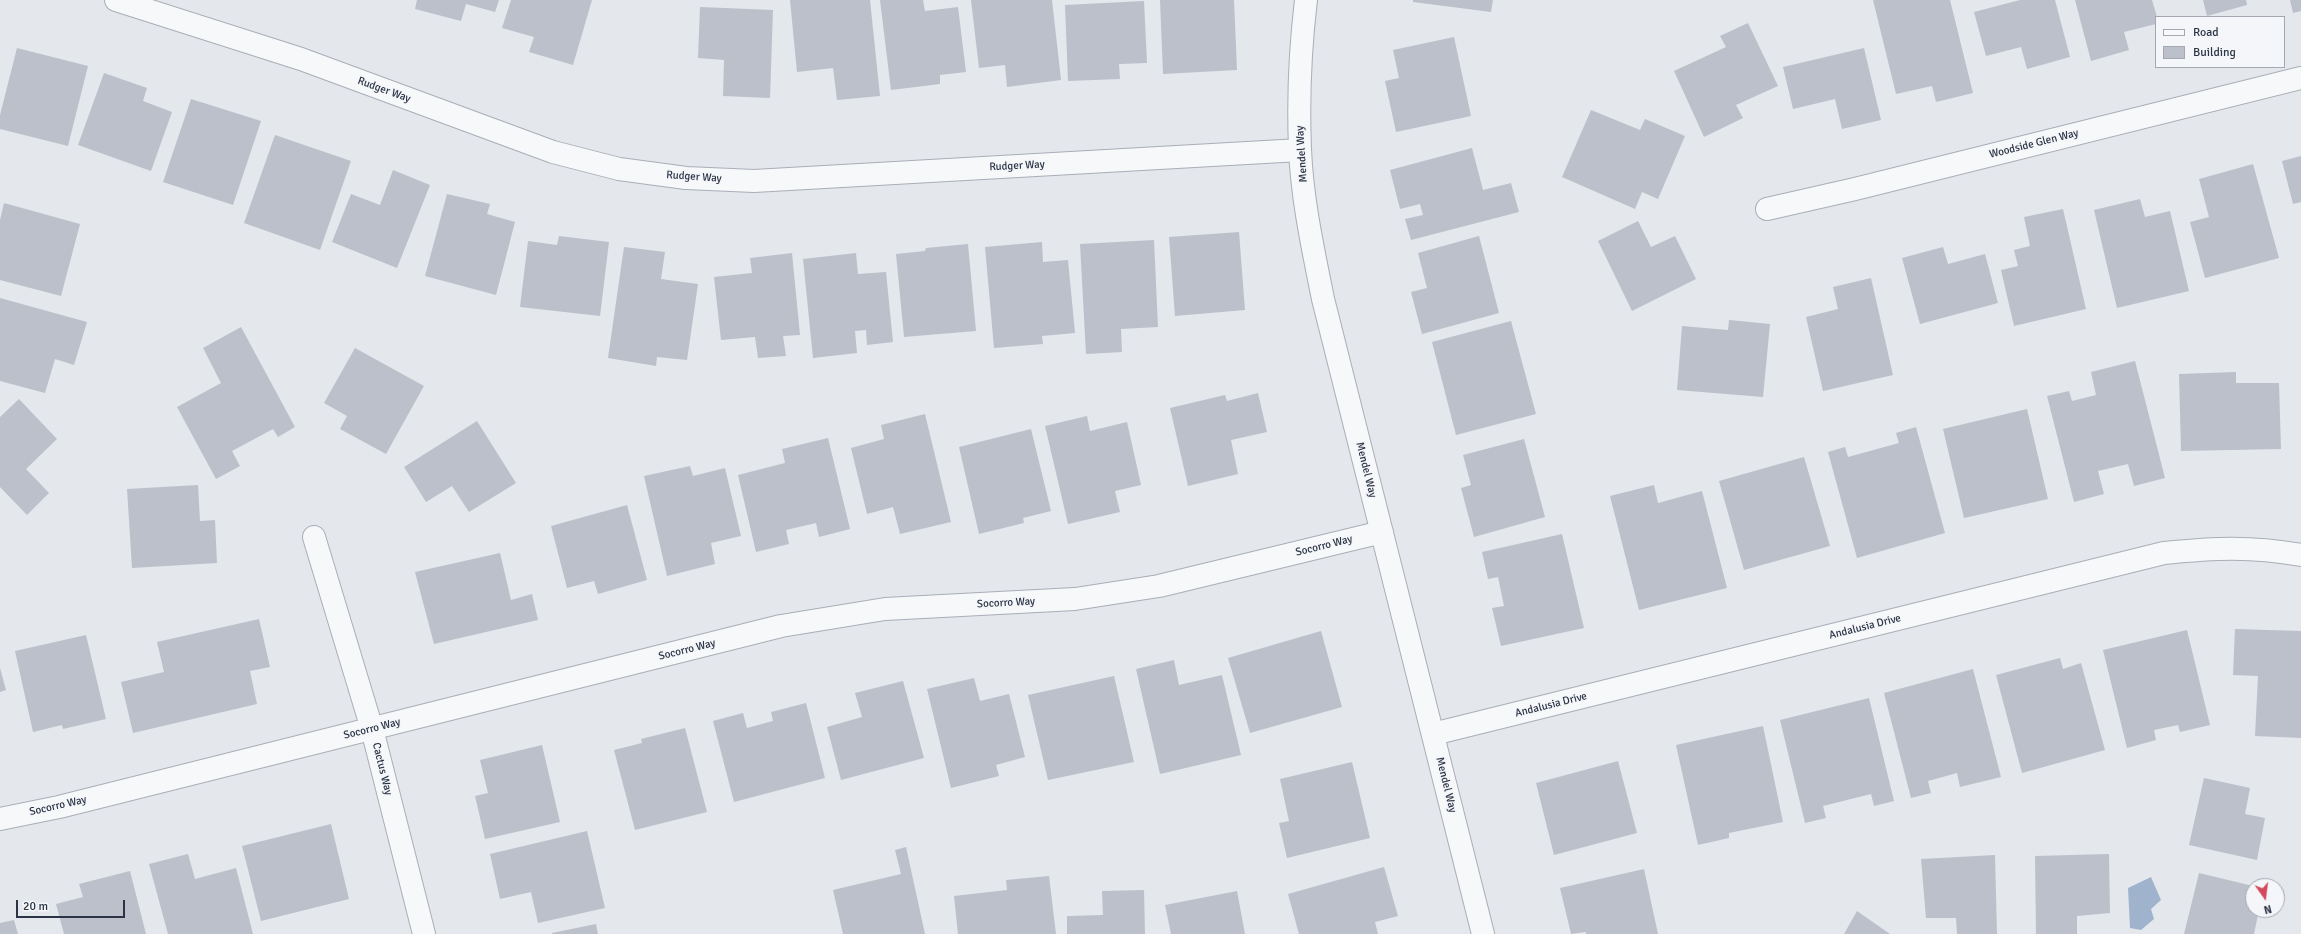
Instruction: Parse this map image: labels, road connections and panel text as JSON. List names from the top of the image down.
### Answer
{
  "streets": {
    "street": [
      "Rudger Way",
      "Woodside Glen Way",
      "Mendel Way",
      "Socorro Way",
      "Andalusia Drive",
      "Cactus Way"
    ]
  },
  "crossings": [
    ["Rudger Way", "Mendel Way"],
    ["Mendel Way", "Socorro Way"],
    ["Mendel Way", "Andalusia Drive"],
    ["Socorro Way", "Cactus Way"]
  ],
  "legend": ["Road", "Building"],
  "scale_bar": "20 m",
  "north": "bottom"
}
